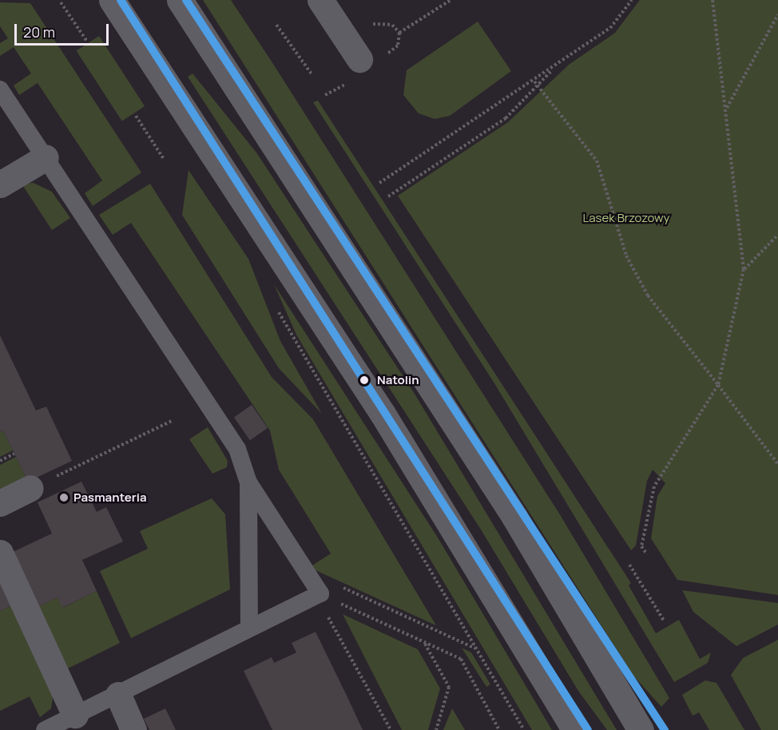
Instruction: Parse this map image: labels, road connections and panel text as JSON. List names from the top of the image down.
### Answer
{
  "parks": ["Lasek Brzozowy"],
  "places": ["Natolin", "Pasmanteria"],
  "scale_bar": "20 m"
}
